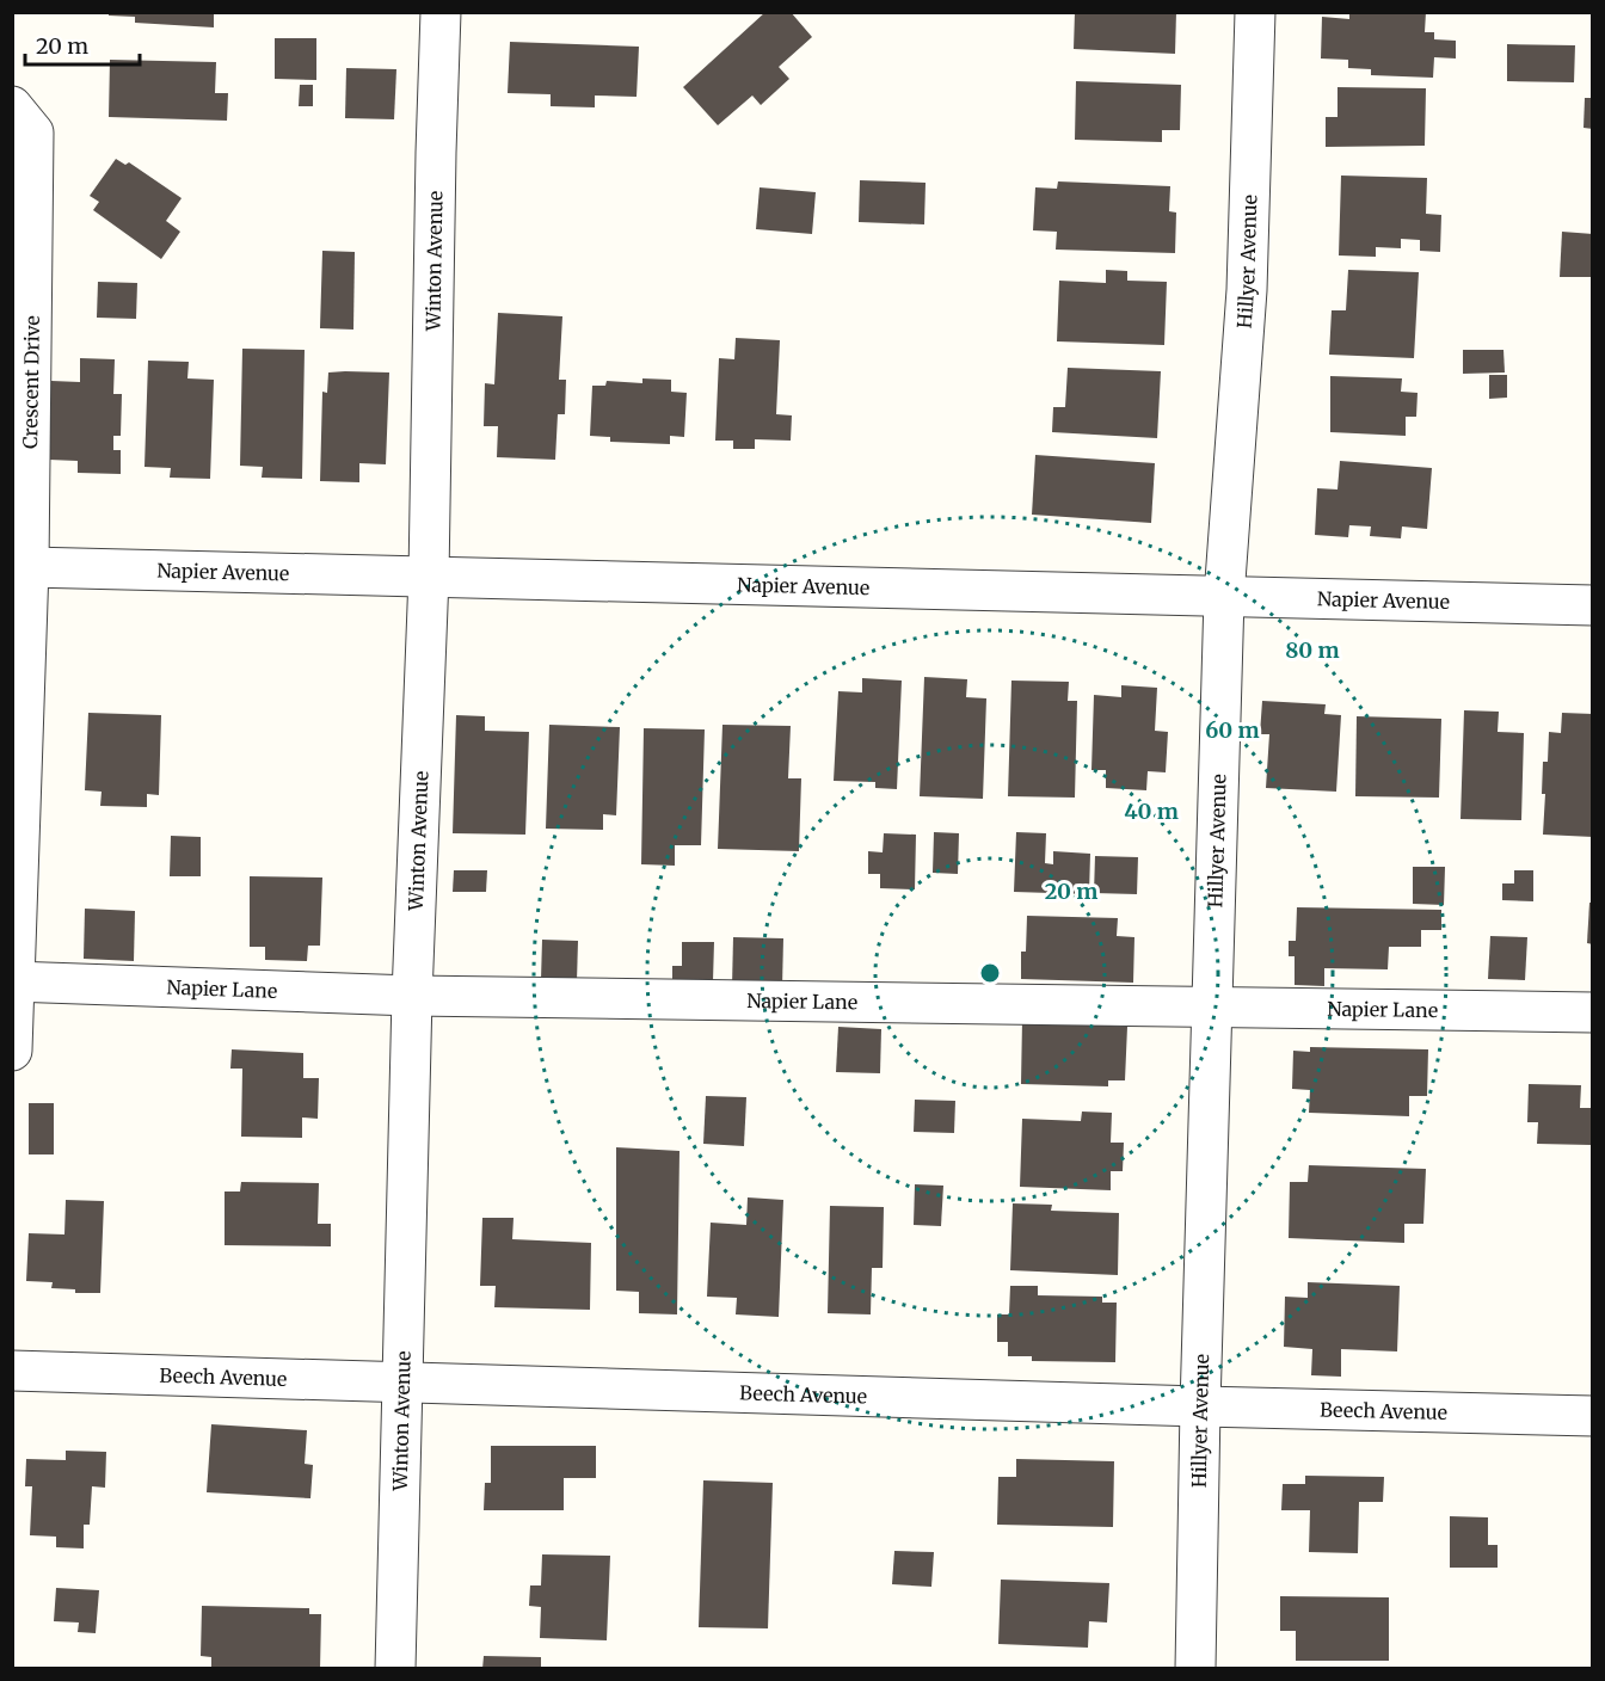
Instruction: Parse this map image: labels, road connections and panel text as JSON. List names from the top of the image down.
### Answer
{
  "streets": {
    "street": [
      "Winton Avenue",
      "Hillyer Avenue",
      "Crescent Drive",
      "Napier Avenue",
      "Napier Lane",
      "Beech Avenue"
    ]
  },
  "crossings": [
    ["Winton Avenue", "Napier Avenue"],
    ["Winton Avenue", "Napier Lane"],
    ["Winton Avenue", "Beech Avenue"],
    ["Hillyer Avenue", "Napier Avenue"],
    ["Hillyer Avenue", "Napier Lane"],
    ["Hillyer Avenue", "Beech Avenue"],
    ["Crescent Drive", "Napier Avenue"],
    ["Crescent Drive", "Napier Lane"]
  ],
  "scale_bar": "20 m",
  "rings": [
    "80 m",
    "60 m",
    "40 m",
    "20 m"
  ]
}
